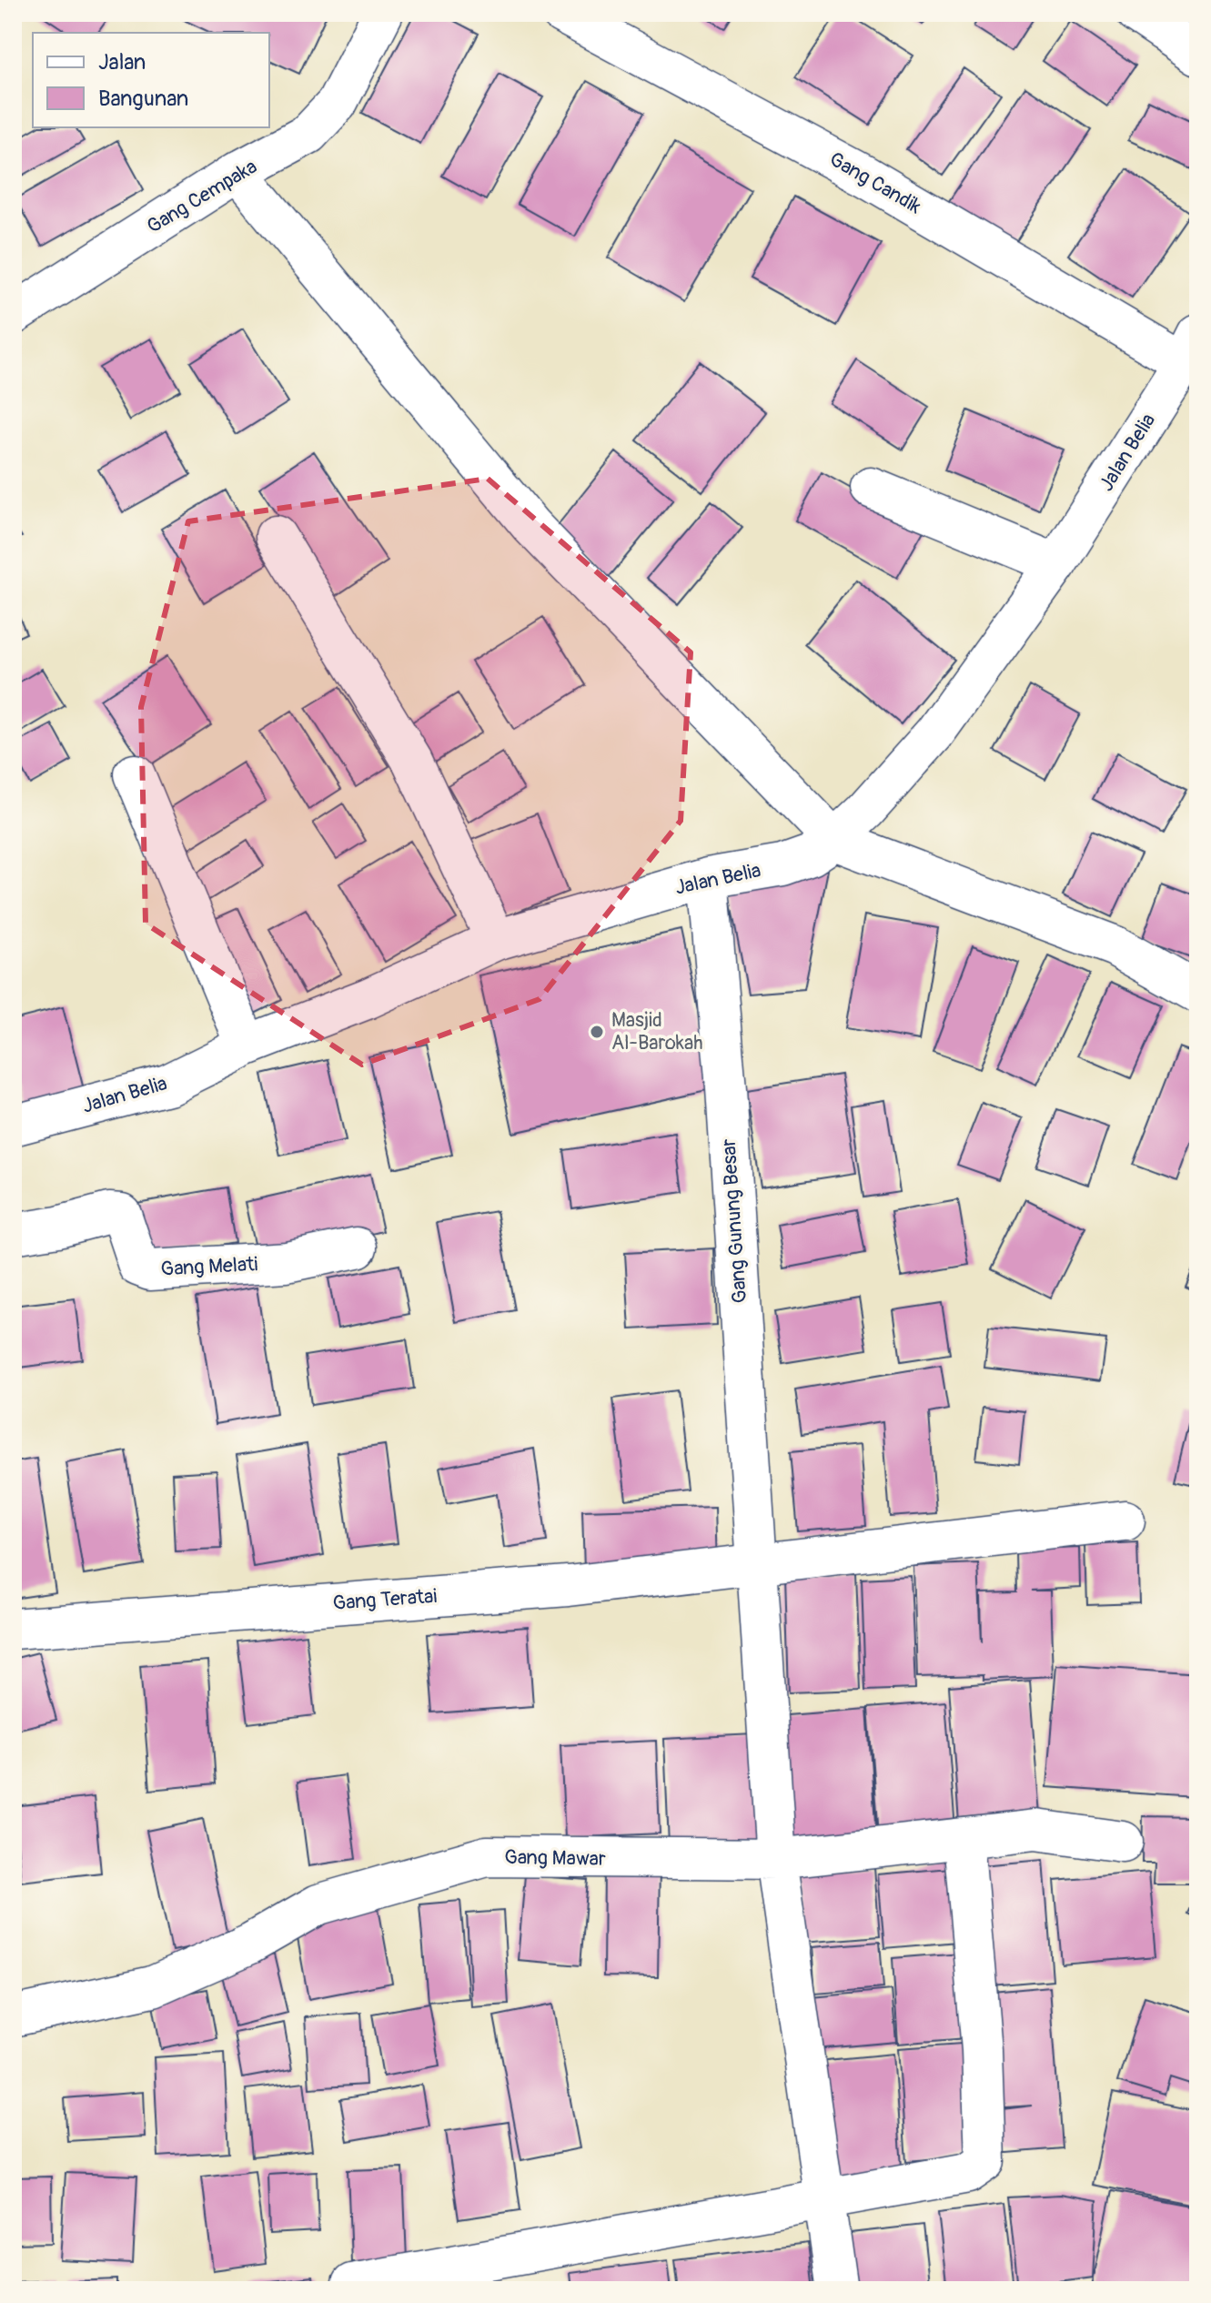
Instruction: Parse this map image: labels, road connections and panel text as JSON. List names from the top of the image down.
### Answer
{
  "streets": {
    "street": [
      "Gang Candik",
      "Gang Cempaka",
      "Jalan Belia",
      "Gang Gunung Besar",
      "Gang Melati",
      "Gang Teratai",
      "Gang Mawar"
    ]
  },
  "crossings": [
    ["Gang Candik", "Jalan Belia"],
    ["Jalan Belia", "Gang Gunung Besar"],
    ["Gang Gunung Besar", "Gang Teratai"],
    ["Gang Gunung Besar", "Gang Mawar"]
  ],
  "places": ["Masjid Al-Barokah"],
  "legend": ["Jalan", "Bangunan"]
}
